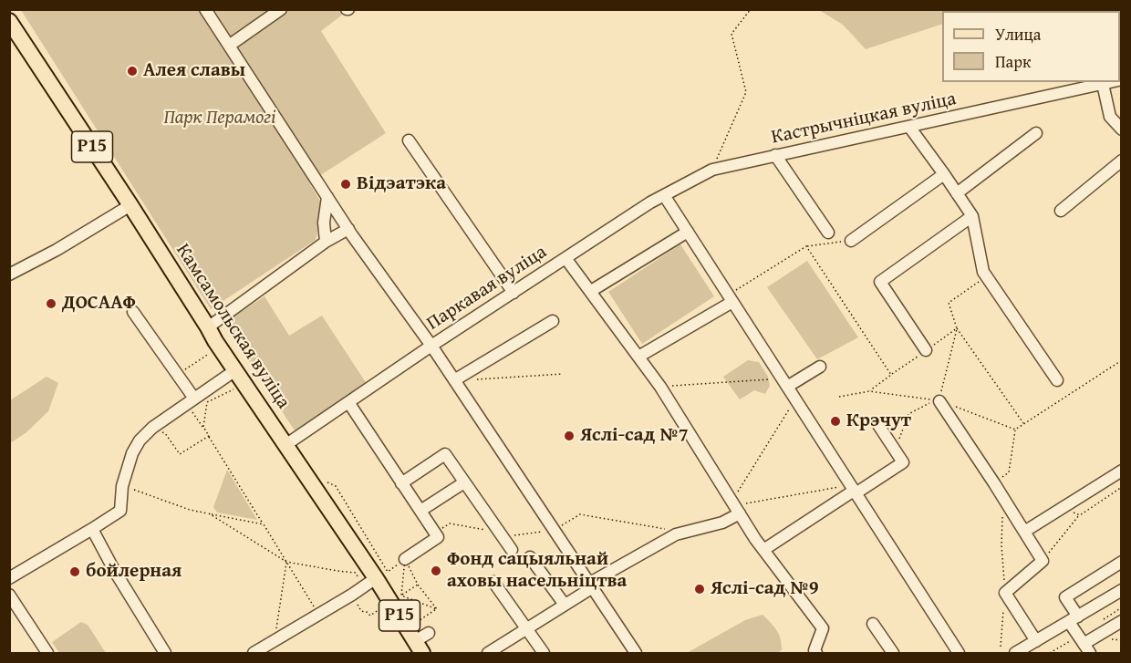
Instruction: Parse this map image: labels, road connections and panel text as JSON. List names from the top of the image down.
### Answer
{
  "streets": {
    "main road": ["Р15", "Камсамольская вуліца"],
    "street": ["Кастрычніцкая вуліца", "Паркавая вуліца"]
  },
  "crossings": [
    ["Кастрычніцкая вуліца", "Паркавая вуліца"],
    ["Паркавая вуліца", "Камсамольская вуліца"]
  ],
  "parks": ["Парк Перамогі"],
  "places": [
    "Алея славы",
    "Відэатэка",
    "ДОСААФ",
    "Крэчут",
    "Яслі-сад №7",
    "Фонд сацыяльнай аховы насельніцтва",
    "бойлерная",
    "Яслі-сад №9"
  ],
  "legend": ["Улица", "Парк"]
}
